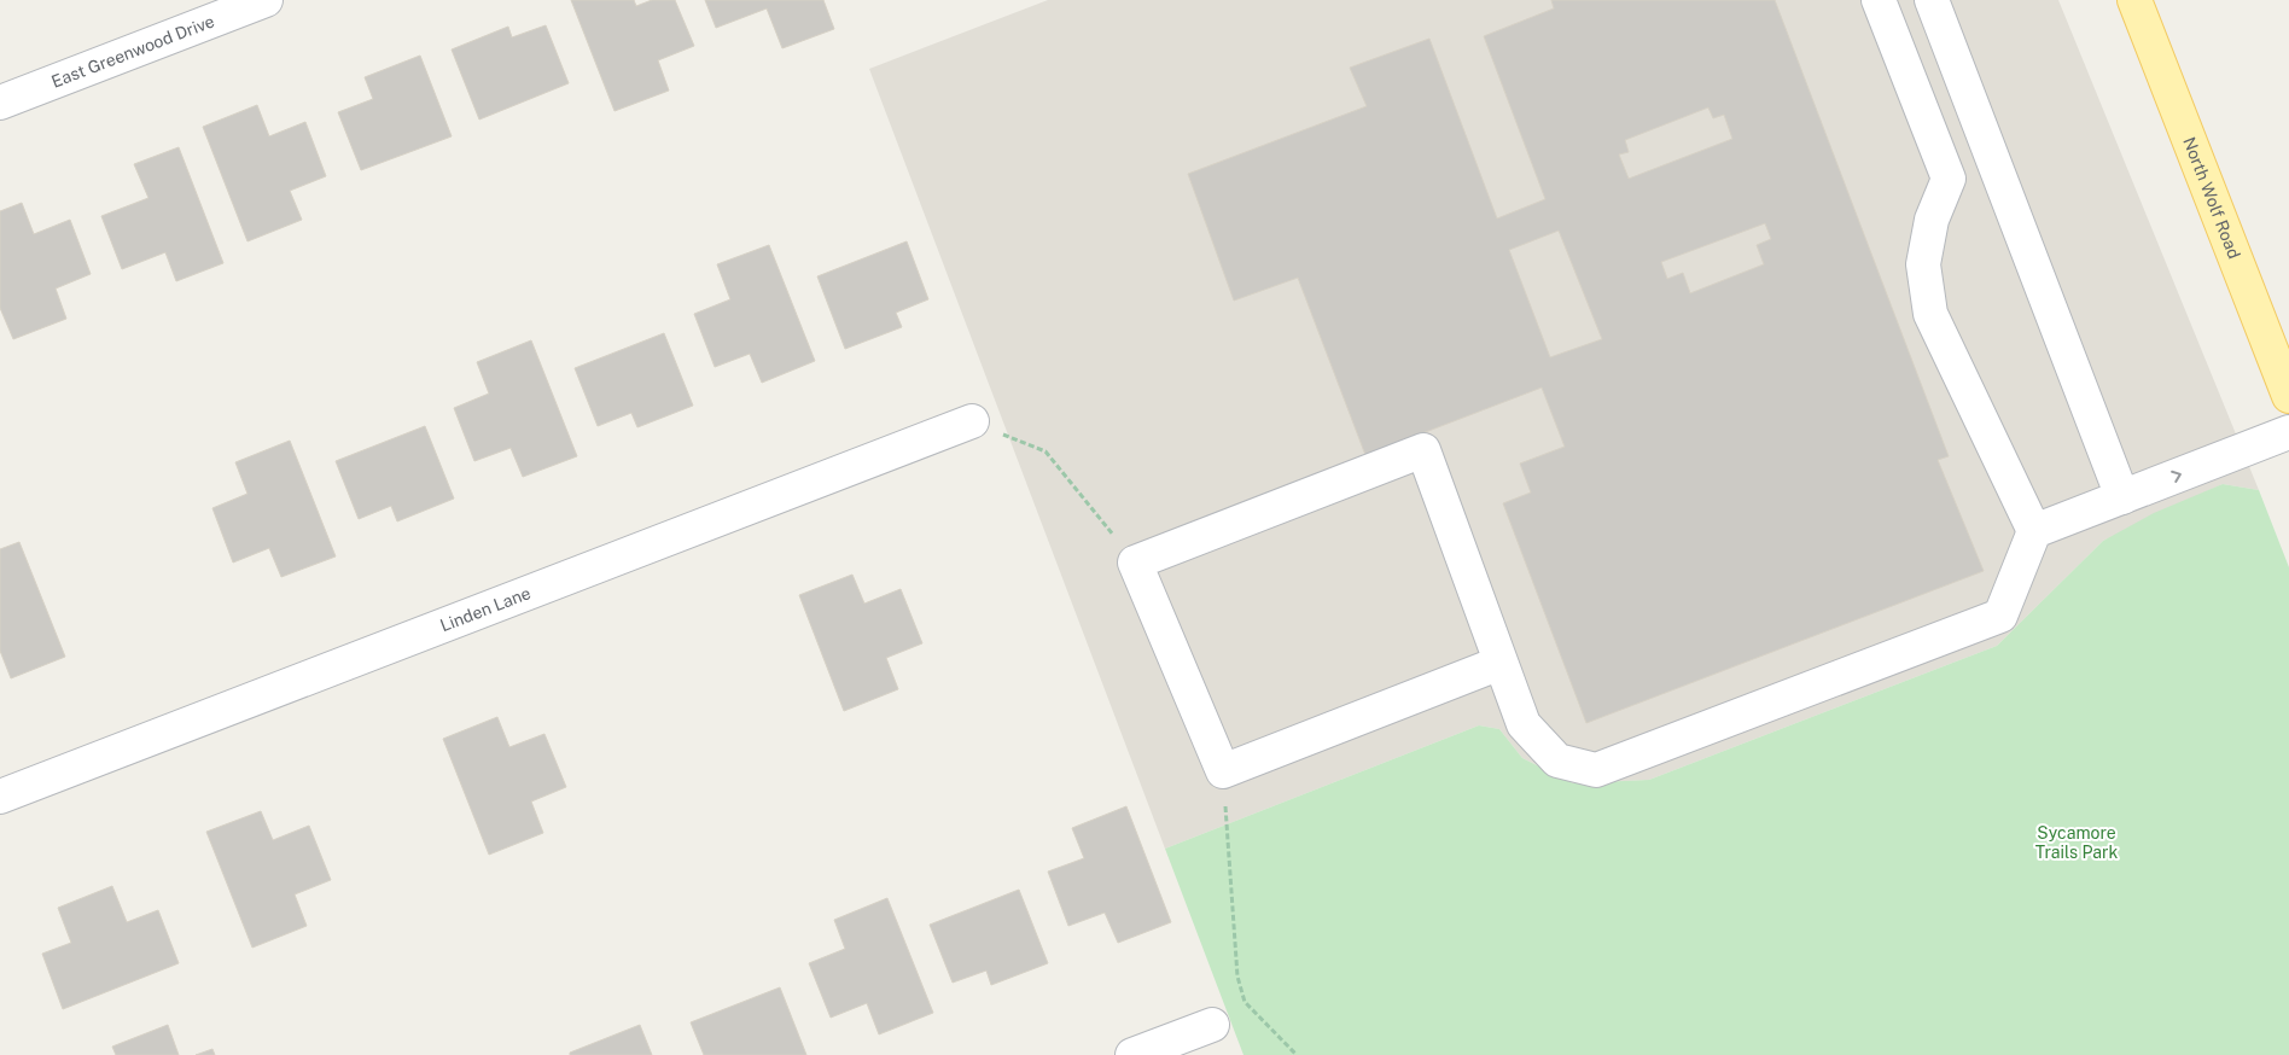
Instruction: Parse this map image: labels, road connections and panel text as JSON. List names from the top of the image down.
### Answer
{
  "streets": {
    "main road": ["North Wolf Road"],
    "street": ["East Greenwood Drive", "Linden Lane"]
  },
  "parks": ["Sycamore Trails Park"]
}
